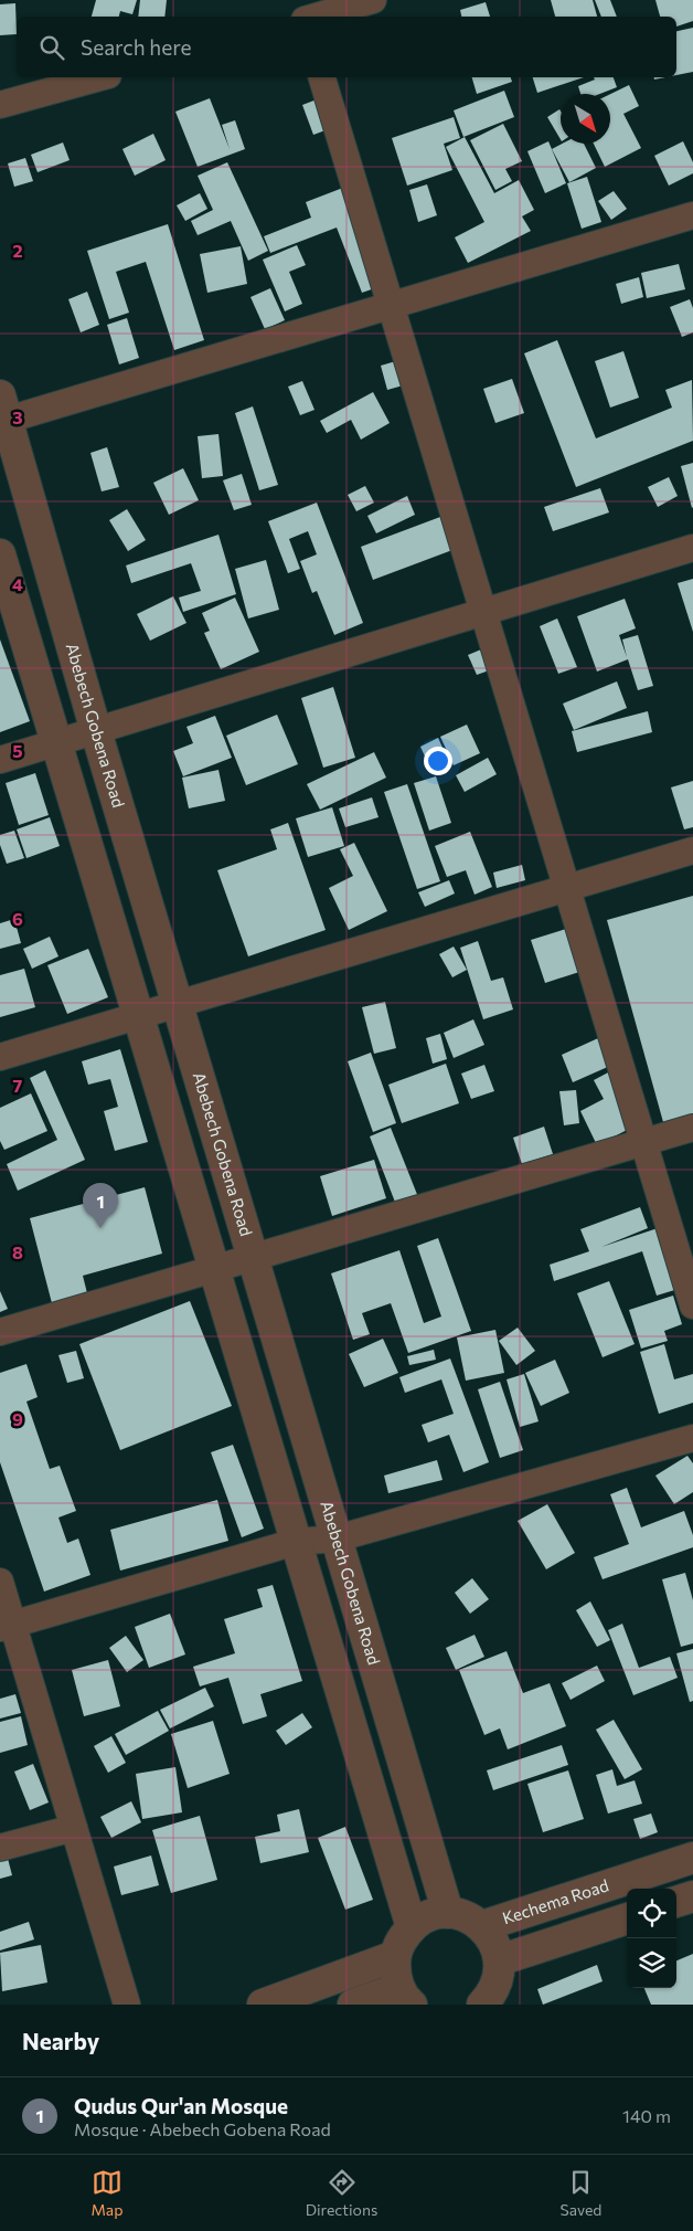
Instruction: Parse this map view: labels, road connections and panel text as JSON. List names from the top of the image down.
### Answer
{
  "streets": {
    "street": ["Abebech Gobena Road", "Kechema Road"]
  },
  "north": "bottom right",
  "page": {
    "search": "Search here",
    "pins": "1",
    "heading": "Nearby",
    "list": [
      {
        "mark": "1",
        "name": "Qudus Qur'an Mosque",
        "note": "Mosque · Abebech Gobena Road",
        "value": "140 m"
      }
    ],
    "nav": ["Map", "Directions", "Saved"]
  },
  "grid": {
    "rows": [
      "2",
      "3",
      "4",
      "5",
      "6",
      "7",
      "8",
      "9"
    ]
  }
}
